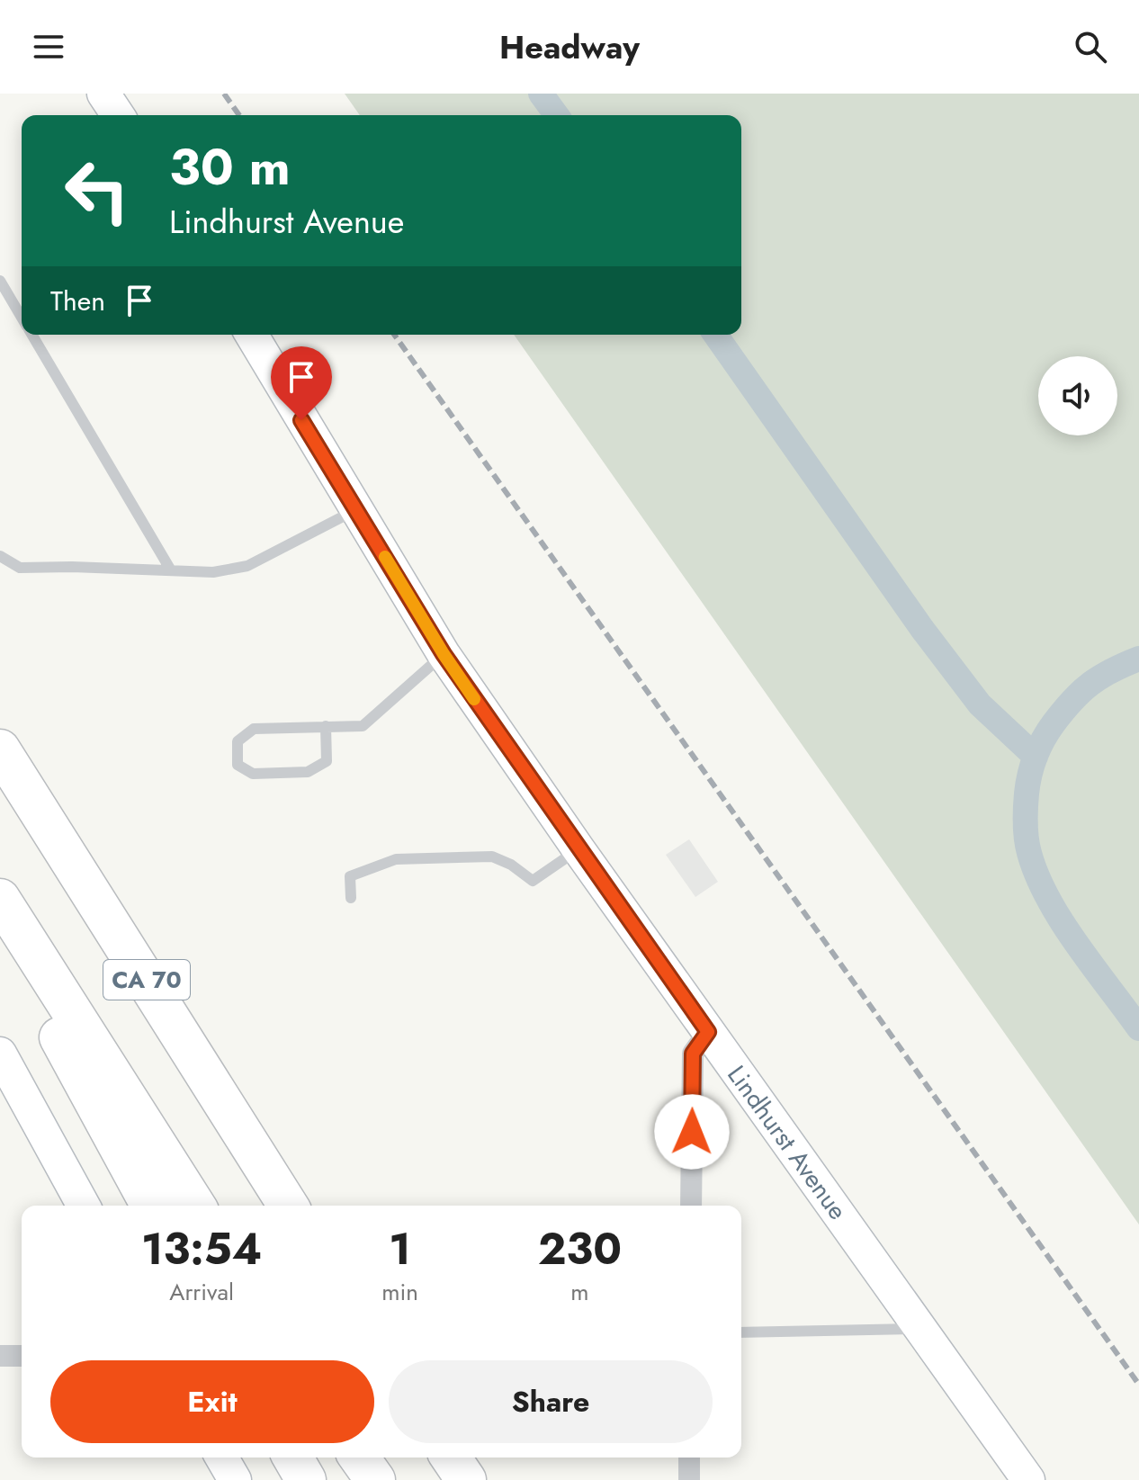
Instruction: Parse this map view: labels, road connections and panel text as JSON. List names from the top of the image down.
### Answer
{
  "streets": {
    "highway": ["CA 70"],
    "main road": ["Lindhurst Avenue"]
  },
  "page": {
    "header": "Headway",
    "turn": ["30 m", "Lindhurst Avenue"],
    "then": "Then",
    "eta": [
      "13:54",
      "Arrival",
      "1",
      "min",
      "230",
      "m"
    ],
    "buttons": ["Exit", "Share"]
  }
}
